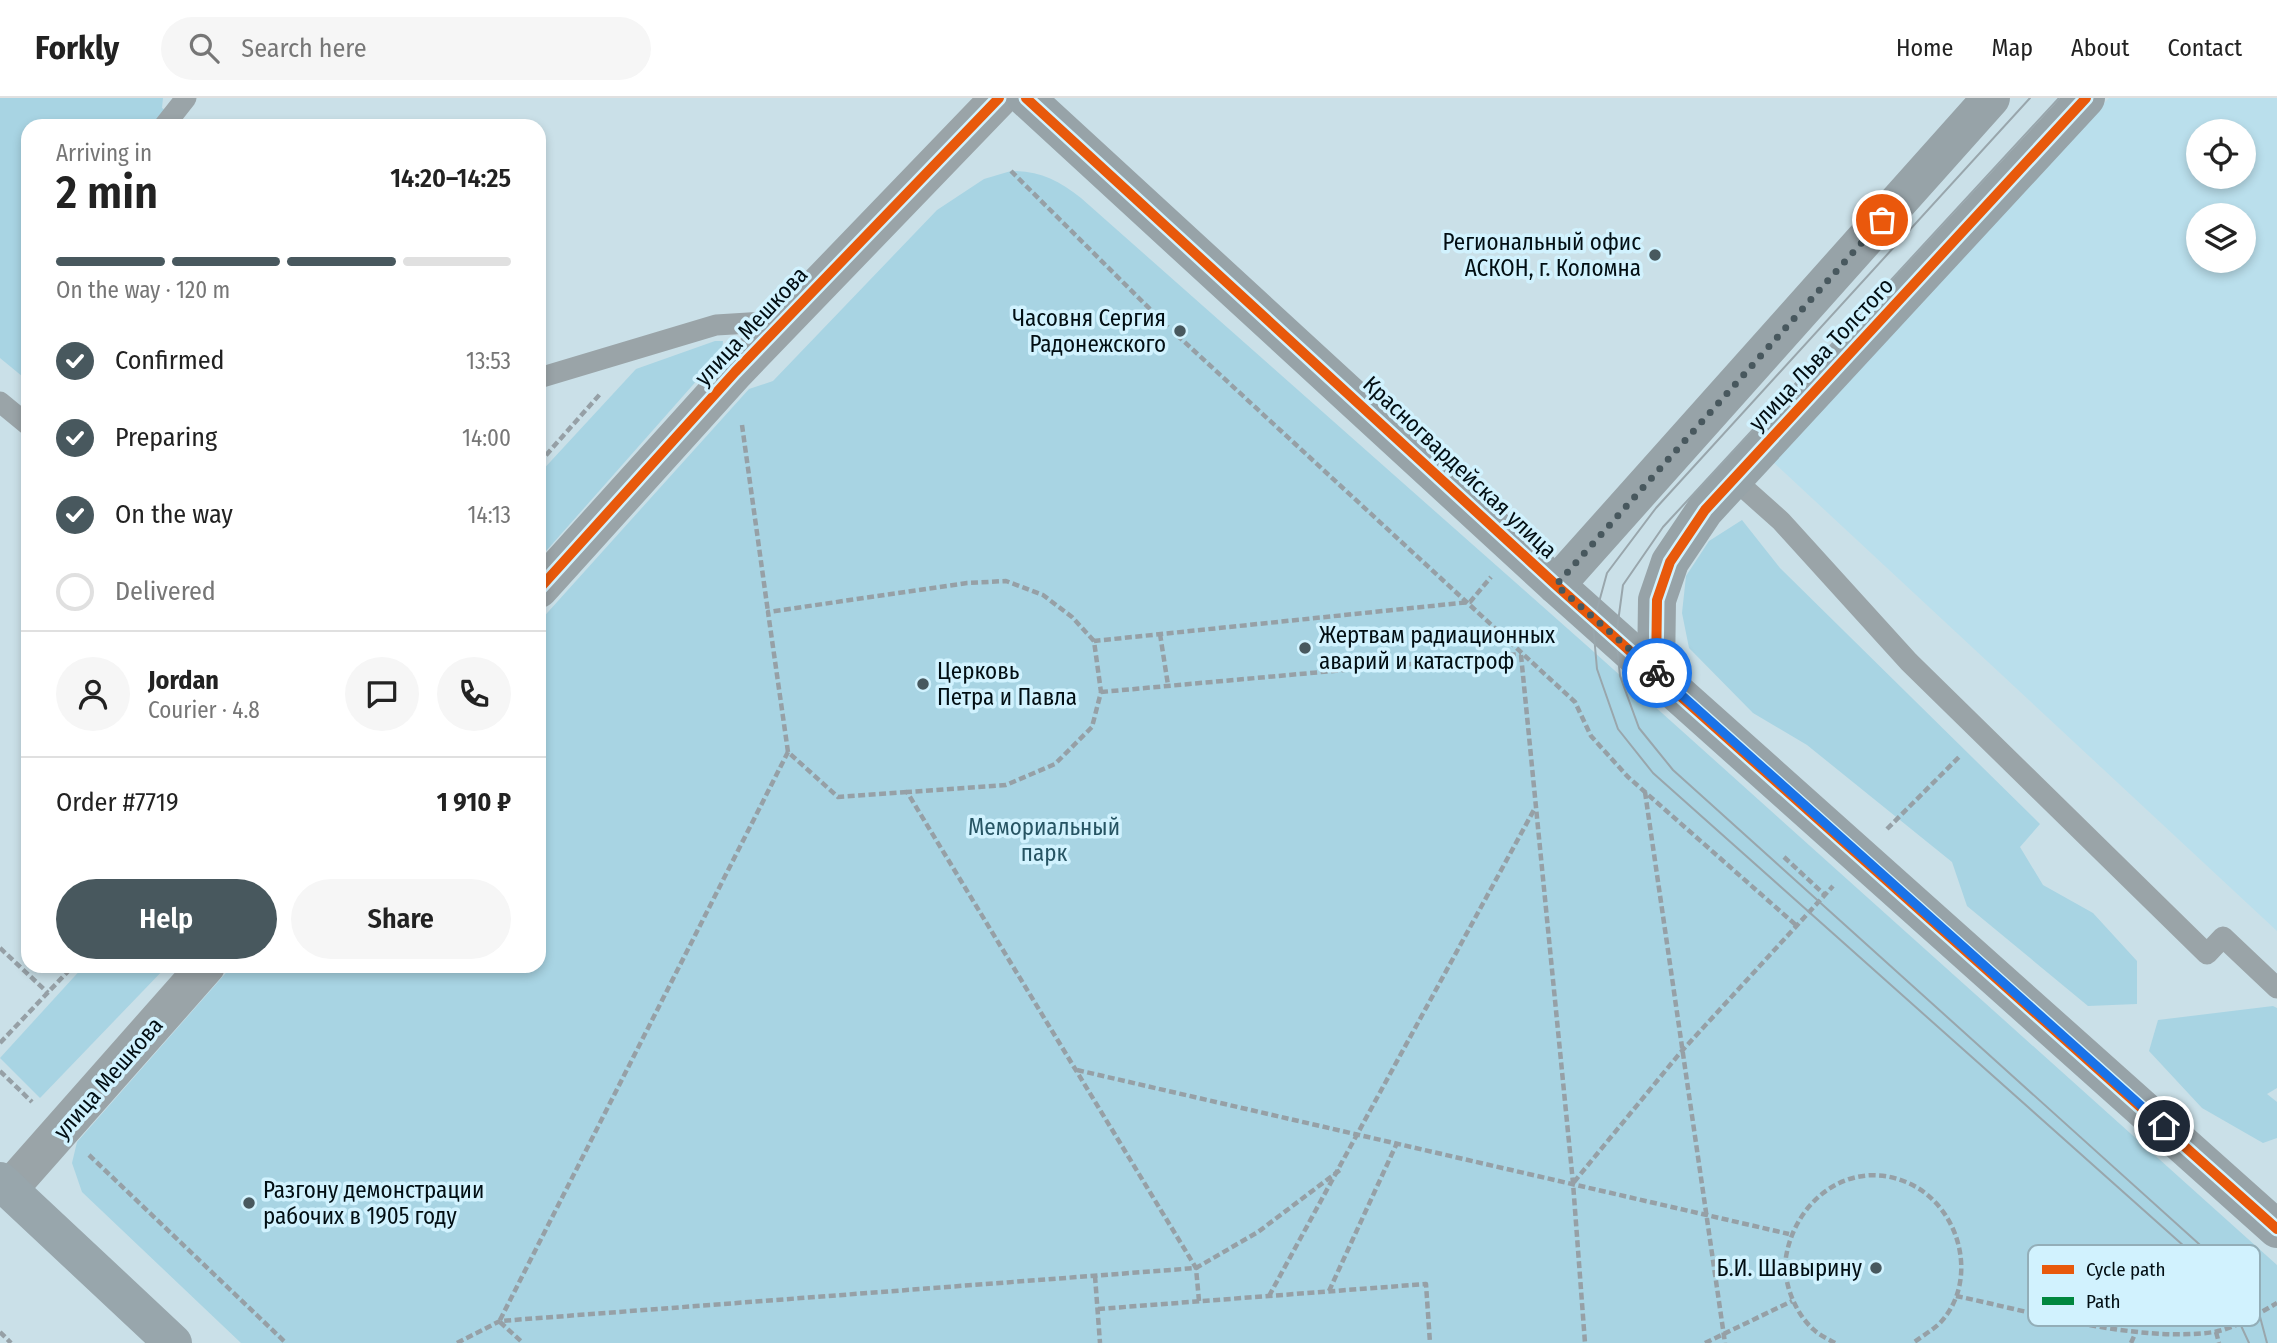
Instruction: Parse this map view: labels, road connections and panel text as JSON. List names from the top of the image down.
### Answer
{
  "streets": {
    "street": ["улица Мешкова", "улица Льва Толстого", "Красногвардейская улица"]
  },
  "crossings": [
    ["улица Льва Толстого", "Красногвардейская улица"]
  ],
  "parks": ["Мемориальный парк"],
  "places": [
    "Региональный офис АСКОН, г. Коломна",
    "Часовня Сергия Радонежского",
    "Жертвам радиационных аварий и катастроф",
    "Церковь Петра и Павла",
    "Разгону демонстрации рабочих в 1905 году",
    "Б.И. Шавырину"
  ],
  "legend": ["Cycle path", "Path"],
  "page": {
    "header": "Forkly",
    "search": "Search here",
    "nav": [
      "Home",
      "Map",
      "About",
      "Contact"
    ],
    "heading": ["2 min", "Arriving in", "14:20–14:25"],
    "panel": [
      "Jordan",
      "Courier · 4.8",
      "Order #7719",
      "1 910 ₽"
    ],
    "bar": "On the way · 120 m",
    "list": [
      ["Confirmed", "13:53"],
      ["Preparing", "14:00"],
      ["On the way", "14:13"],
      "Delivered"
    ],
    "buttons": ["Help", "Share"]
  }
}
